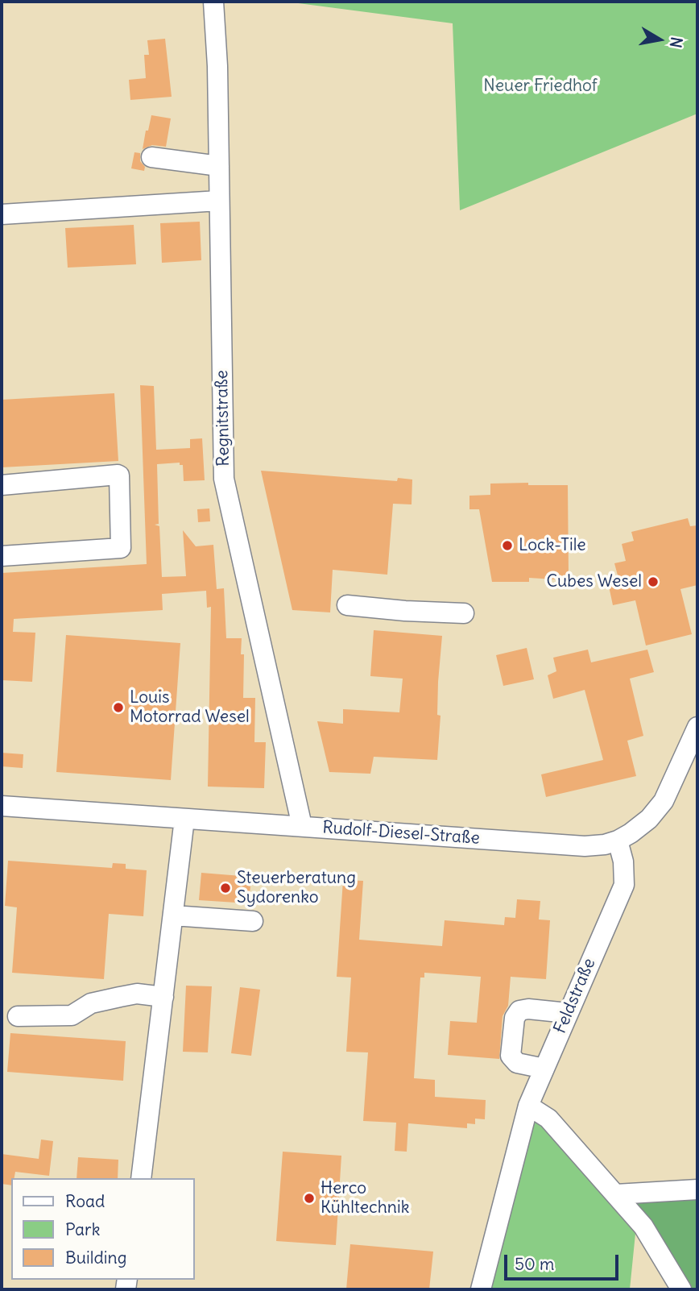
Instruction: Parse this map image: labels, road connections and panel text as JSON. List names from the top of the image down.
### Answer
{
  "streets": {
    "street": ["Regnitstraße", "Rudolf-Diesel-Straße", "Feldstraße"]
  },
  "crossings": [
    ["Regnitstraße", "Rudolf-Diesel-Straße"],
    ["Rudolf-Diesel-Straße", "Feldstraße"]
  ],
  "parks": ["Neuer Friedhof"],
  "places": [
    "Lock-Tile",
    "Cubes Wesel",
    "Louis Motorrad Wesel",
    "Steuerberatung Sydorenko",
    "Herco Kühltechnik"
  ],
  "legend": ["Road", "Park", "Building"],
  "scale_bar": "50 m",
  "north": "right"
}
